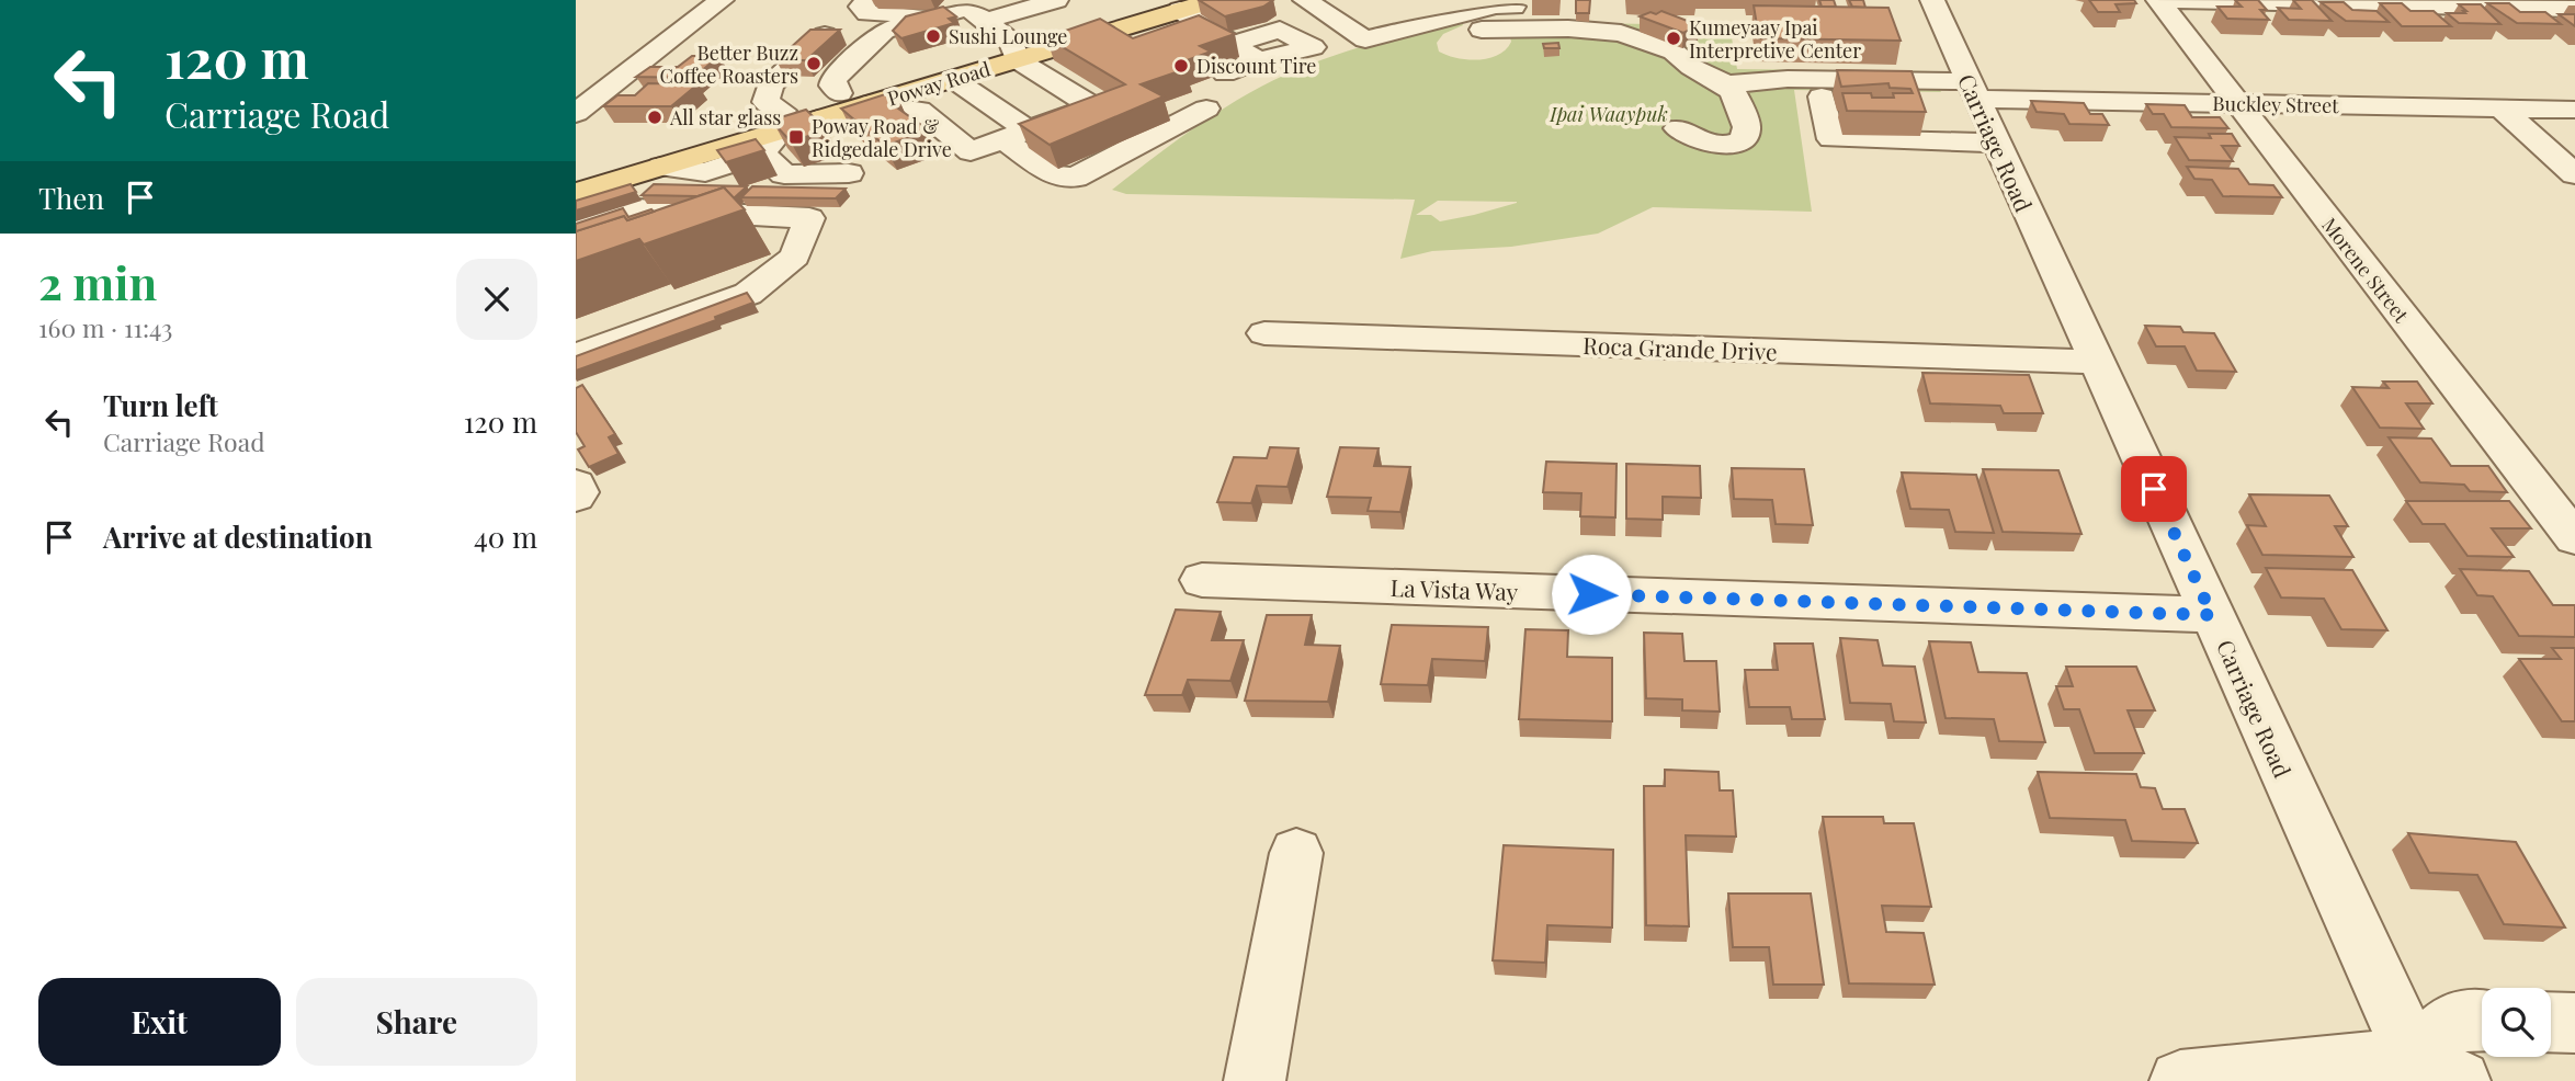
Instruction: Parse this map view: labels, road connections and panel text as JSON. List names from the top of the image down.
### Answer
{
  "streets": {
    "main road": ["Poway Road"],
    "street": [
      "Buckley Street",
      "Carriage Road",
      "Morene Street",
      "Roca Grande Drive",
      "La Vista Way"
    ]
  },
  "crossings": [
    ["Buckley Street", "Carriage Road"],
    ["Buckley Street", "Morene Street"],
    ["Carriage Road", "Roca Grande Drive"],
    ["Carriage Road", "La Vista Way"]
  ],
  "parks": ["Ipai Waaypuk"],
  "places": {
    "other": [
      "Sushi Lounge",
      "Kumeyaay Ipai Interpretive Center",
      "Better Buzz Coffee Roasters",
      "Discount Tire",
      "All star glass"
    ],
    "transit": ["Poway Road & Ridgedale Drive"]
  },
  "page": {
    "turn": ["120 m", "Carriage Road"],
    "then": "Then",
    "heading": ["2 min", "160 m · 11:43"],
    "list": [
      {
        "name": "Turn left",
        "note": "Carriage Road",
        "value": "120 m"
      },
      {
        "name": "Arrive at destination",
        "value": "40 m"
      }
    ],
    "buttons": ["Exit", "Share"]
  }
}
